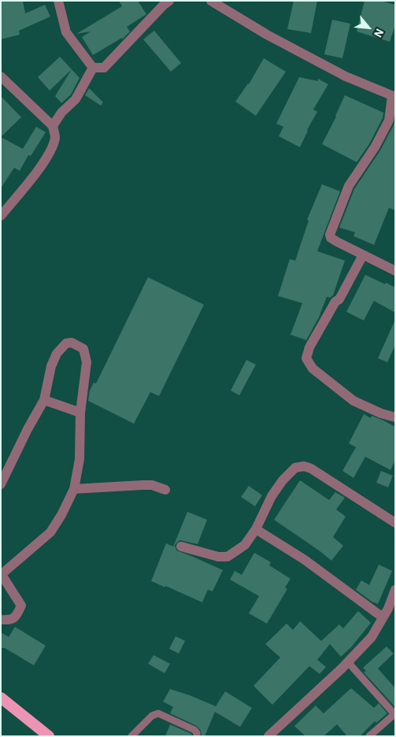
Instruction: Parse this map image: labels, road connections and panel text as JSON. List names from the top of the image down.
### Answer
{
  "north": "bottom right"
}
